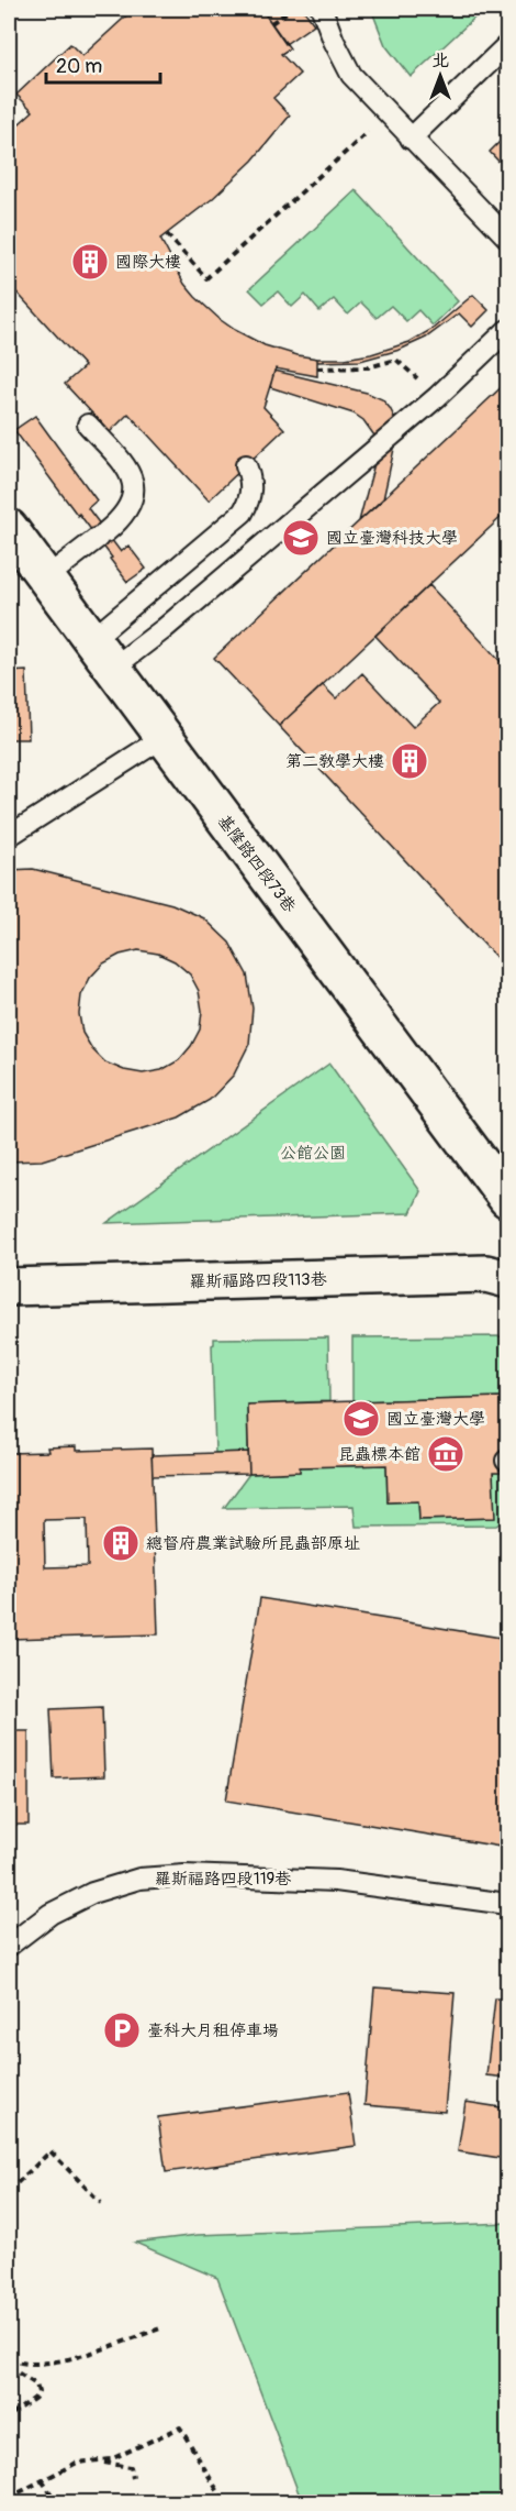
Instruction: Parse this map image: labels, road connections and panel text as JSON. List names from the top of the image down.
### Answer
{
  "streets": {
    "street": ["基隆路四段73巷", "羅斯福路四段113巷"],
    "lane": ["羅斯福路四段119巷"]
  },
  "parks": ["公館公園"],
  "places": {
    "building": ["國際大樓", "第二教學大樓", "總督府農業試驗所昆蟲部原址"],
    "school or university": ["國立臺灣科技大學", "國立臺灣大學"],
    "museum": ["昆蟲標本館"],
    "parking": ["臺科大月租停車場"]
  },
  "scale_bar": "20 m",
  "north": "top"
}
